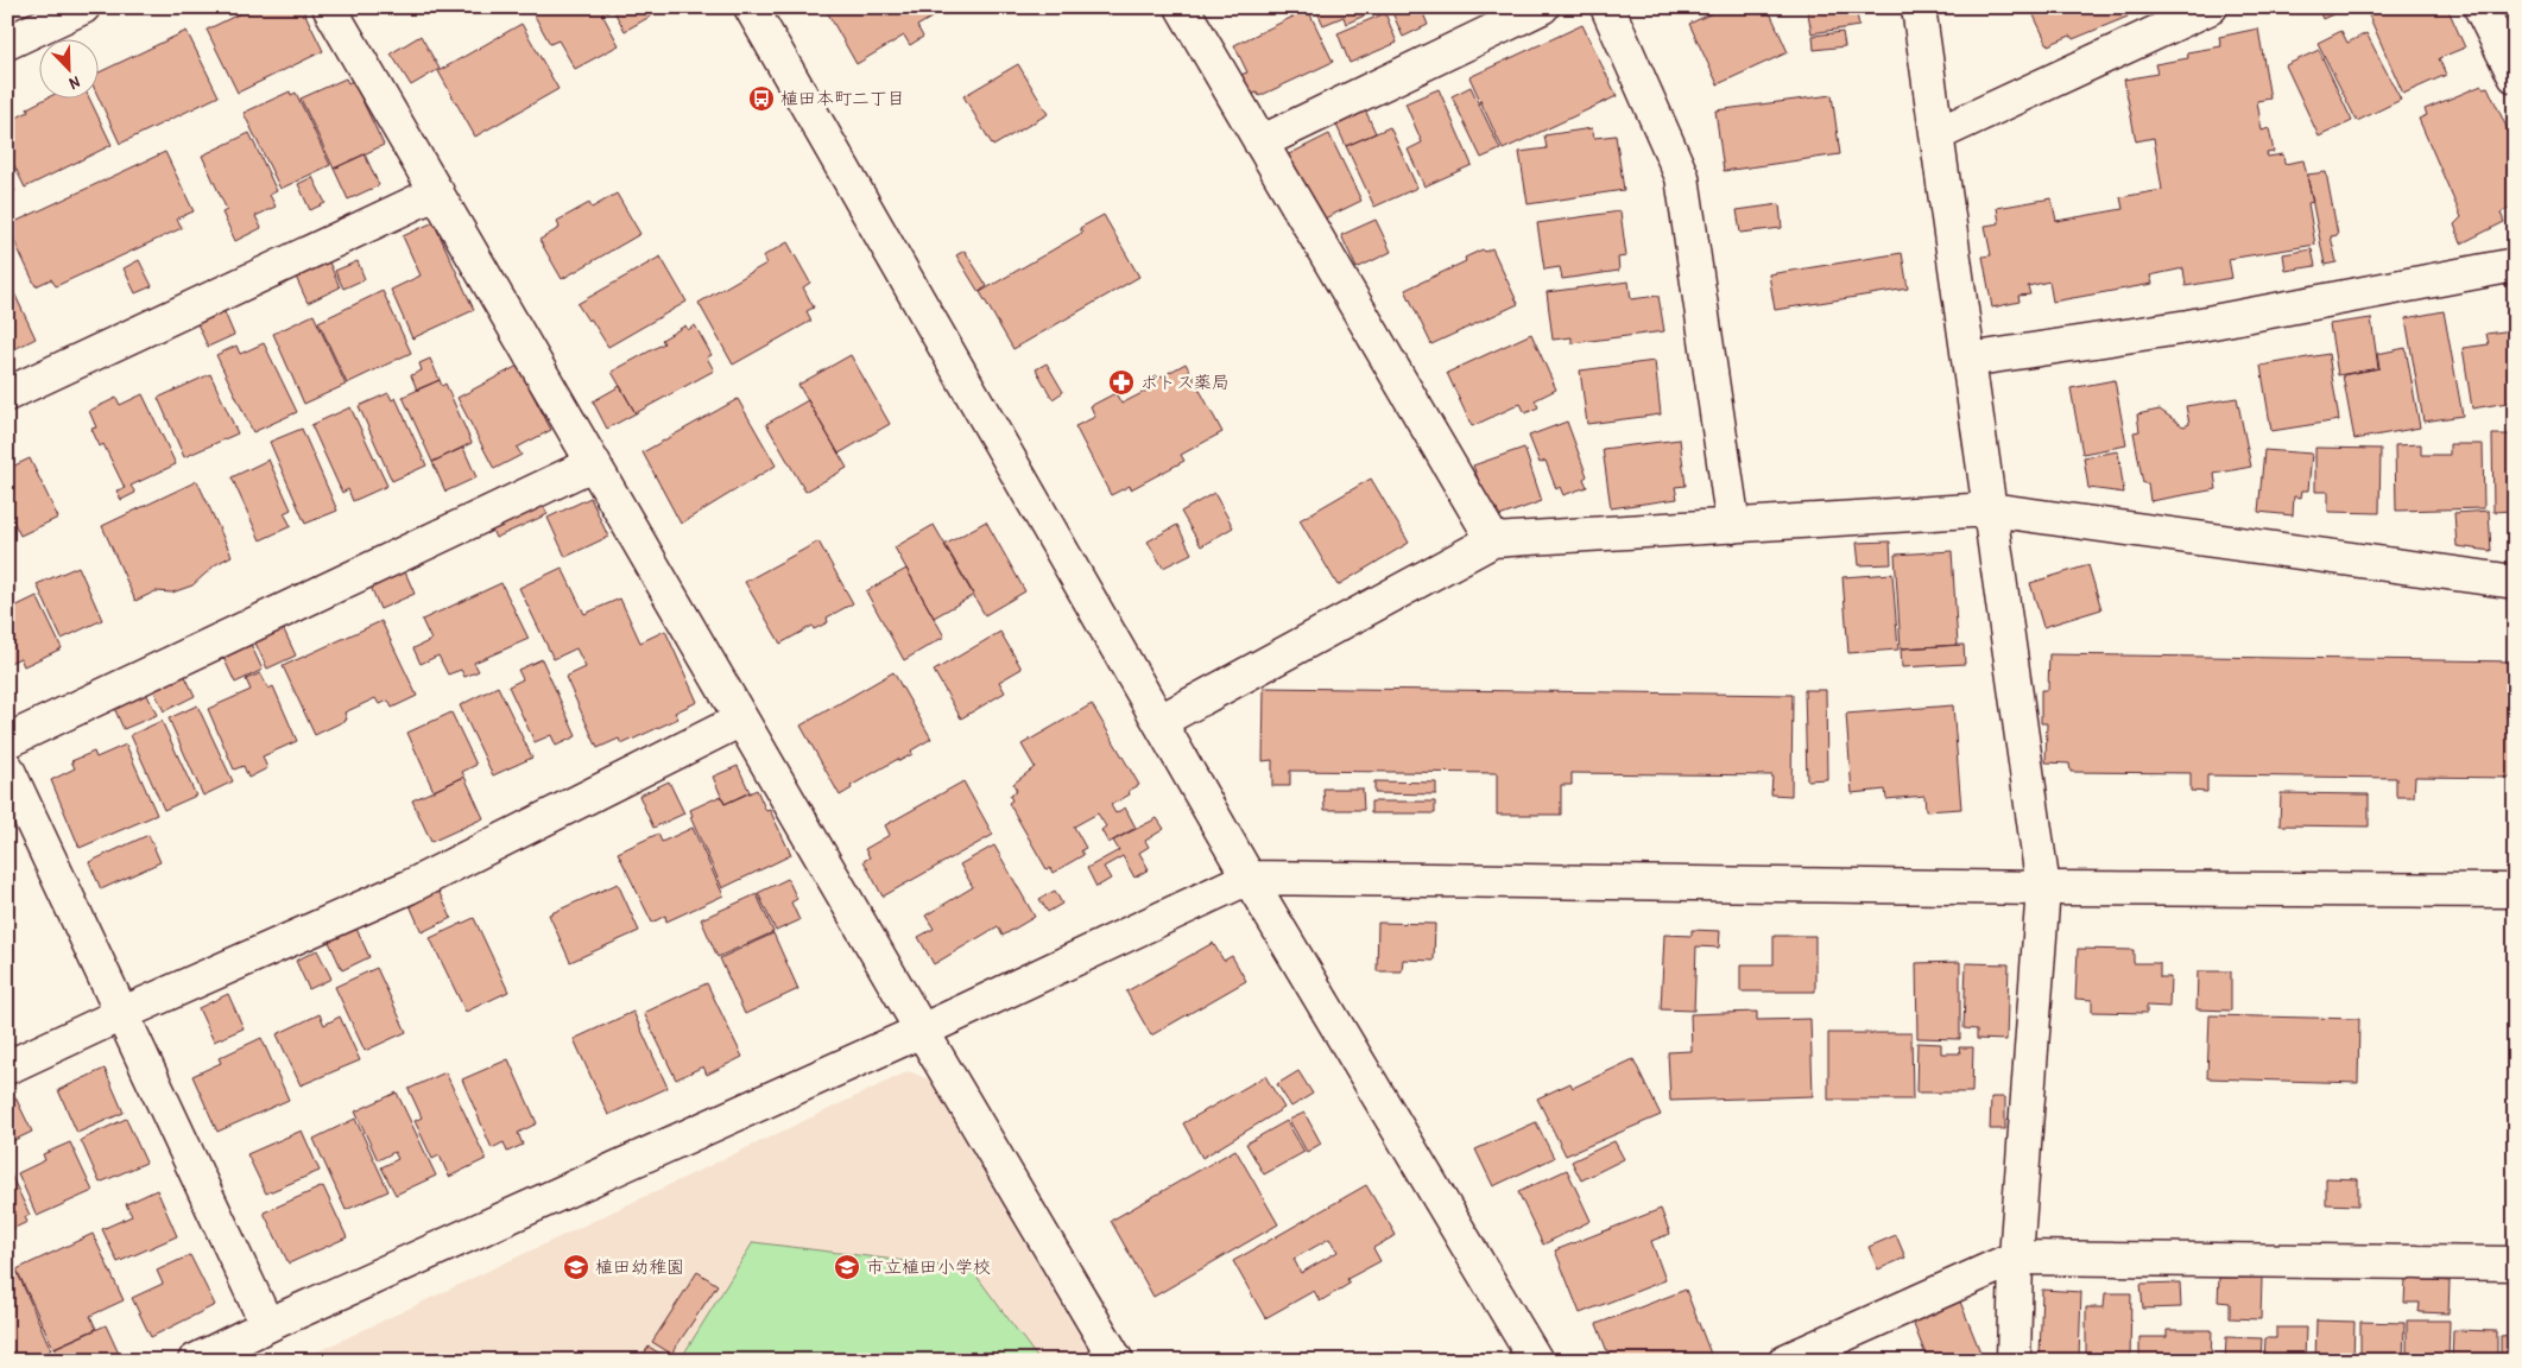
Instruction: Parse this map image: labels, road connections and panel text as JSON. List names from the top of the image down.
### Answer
{
  "places": {
    "bus stop": ["植田本町二丁目"],
    "pharmacy": ["ポトス薬局"],
    "school or university": ["植田幼稚園", "市立植田小学校"]
  },
  "north": "bottom right"
}
